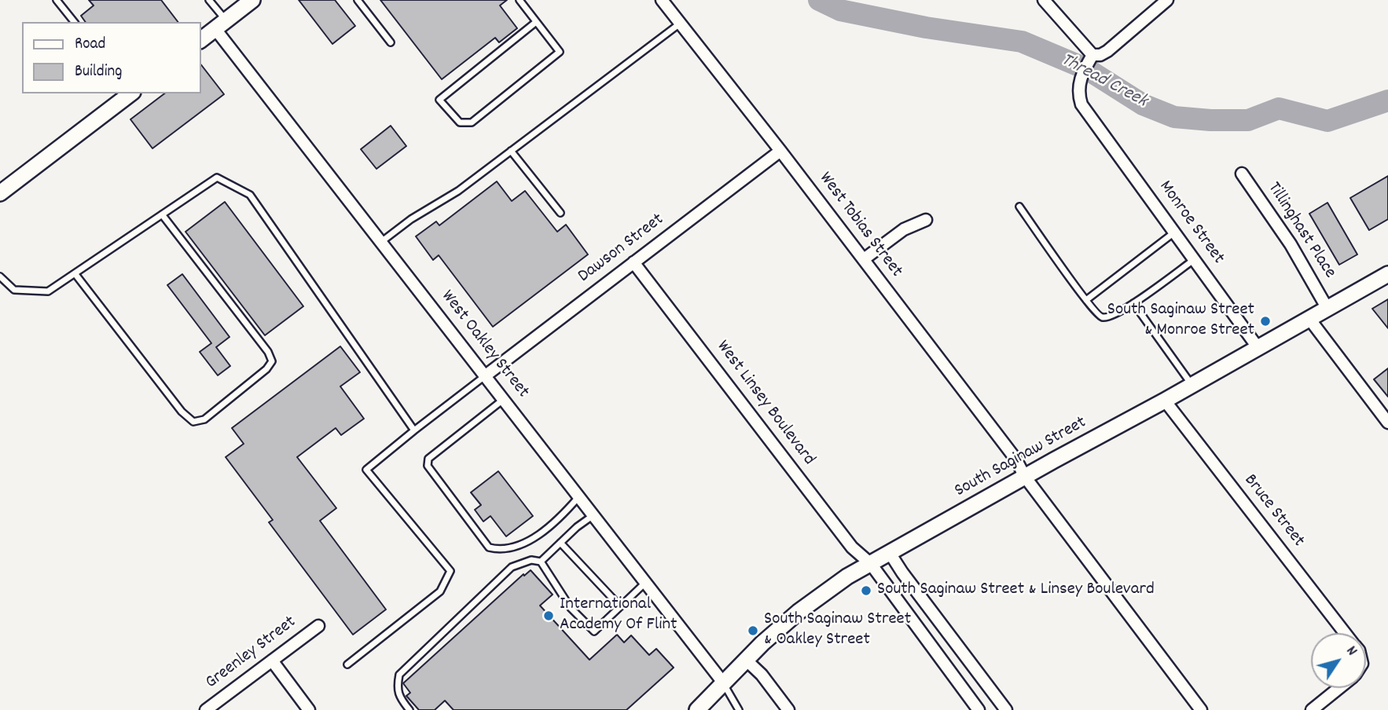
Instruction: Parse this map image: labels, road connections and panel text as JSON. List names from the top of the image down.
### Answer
{
  "streets": {
    "main road": ["South Saginaw Street"],
    "street": [
      "Monroe Street",
      "West Tobias Street",
      "Tillinghast Place",
      "Dawson Street",
      "West Oakley Street",
      "West Linsey Boulevard",
      "Bruce Street",
      "Greenley Street"
    ]
  },
  "crossings": [
    ["Monroe Street", "South Saginaw Street"],
    ["West Tobias Street", "Dawson Street"],
    ["West Tobias Street", "South Saginaw Street"],
    ["Tillinghast Place", "South Saginaw Street"],
    ["Dawson Street", "West Oakley Street"],
    ["Dawson Street", "West Linsey Boulevard"],
    ["West Oakley Street", "South Saginaw Street"],
    ["West Linsey Boulevard", "South Saginaw Street"],
    ["South Saginaw Street", "Bruce Street"]
  ],
  "water": ["Thread Creek"],
  "places": [
    "South Saginaw Street & Monroe Street",
    "South Saginaw Street & Linsey Boulevard",
    "International Academy Of Flint",
    "South Saginaw Street & Oakley Street"
  ],
  "legend": ["Road", "Building"],
  "north": "top right"
}
